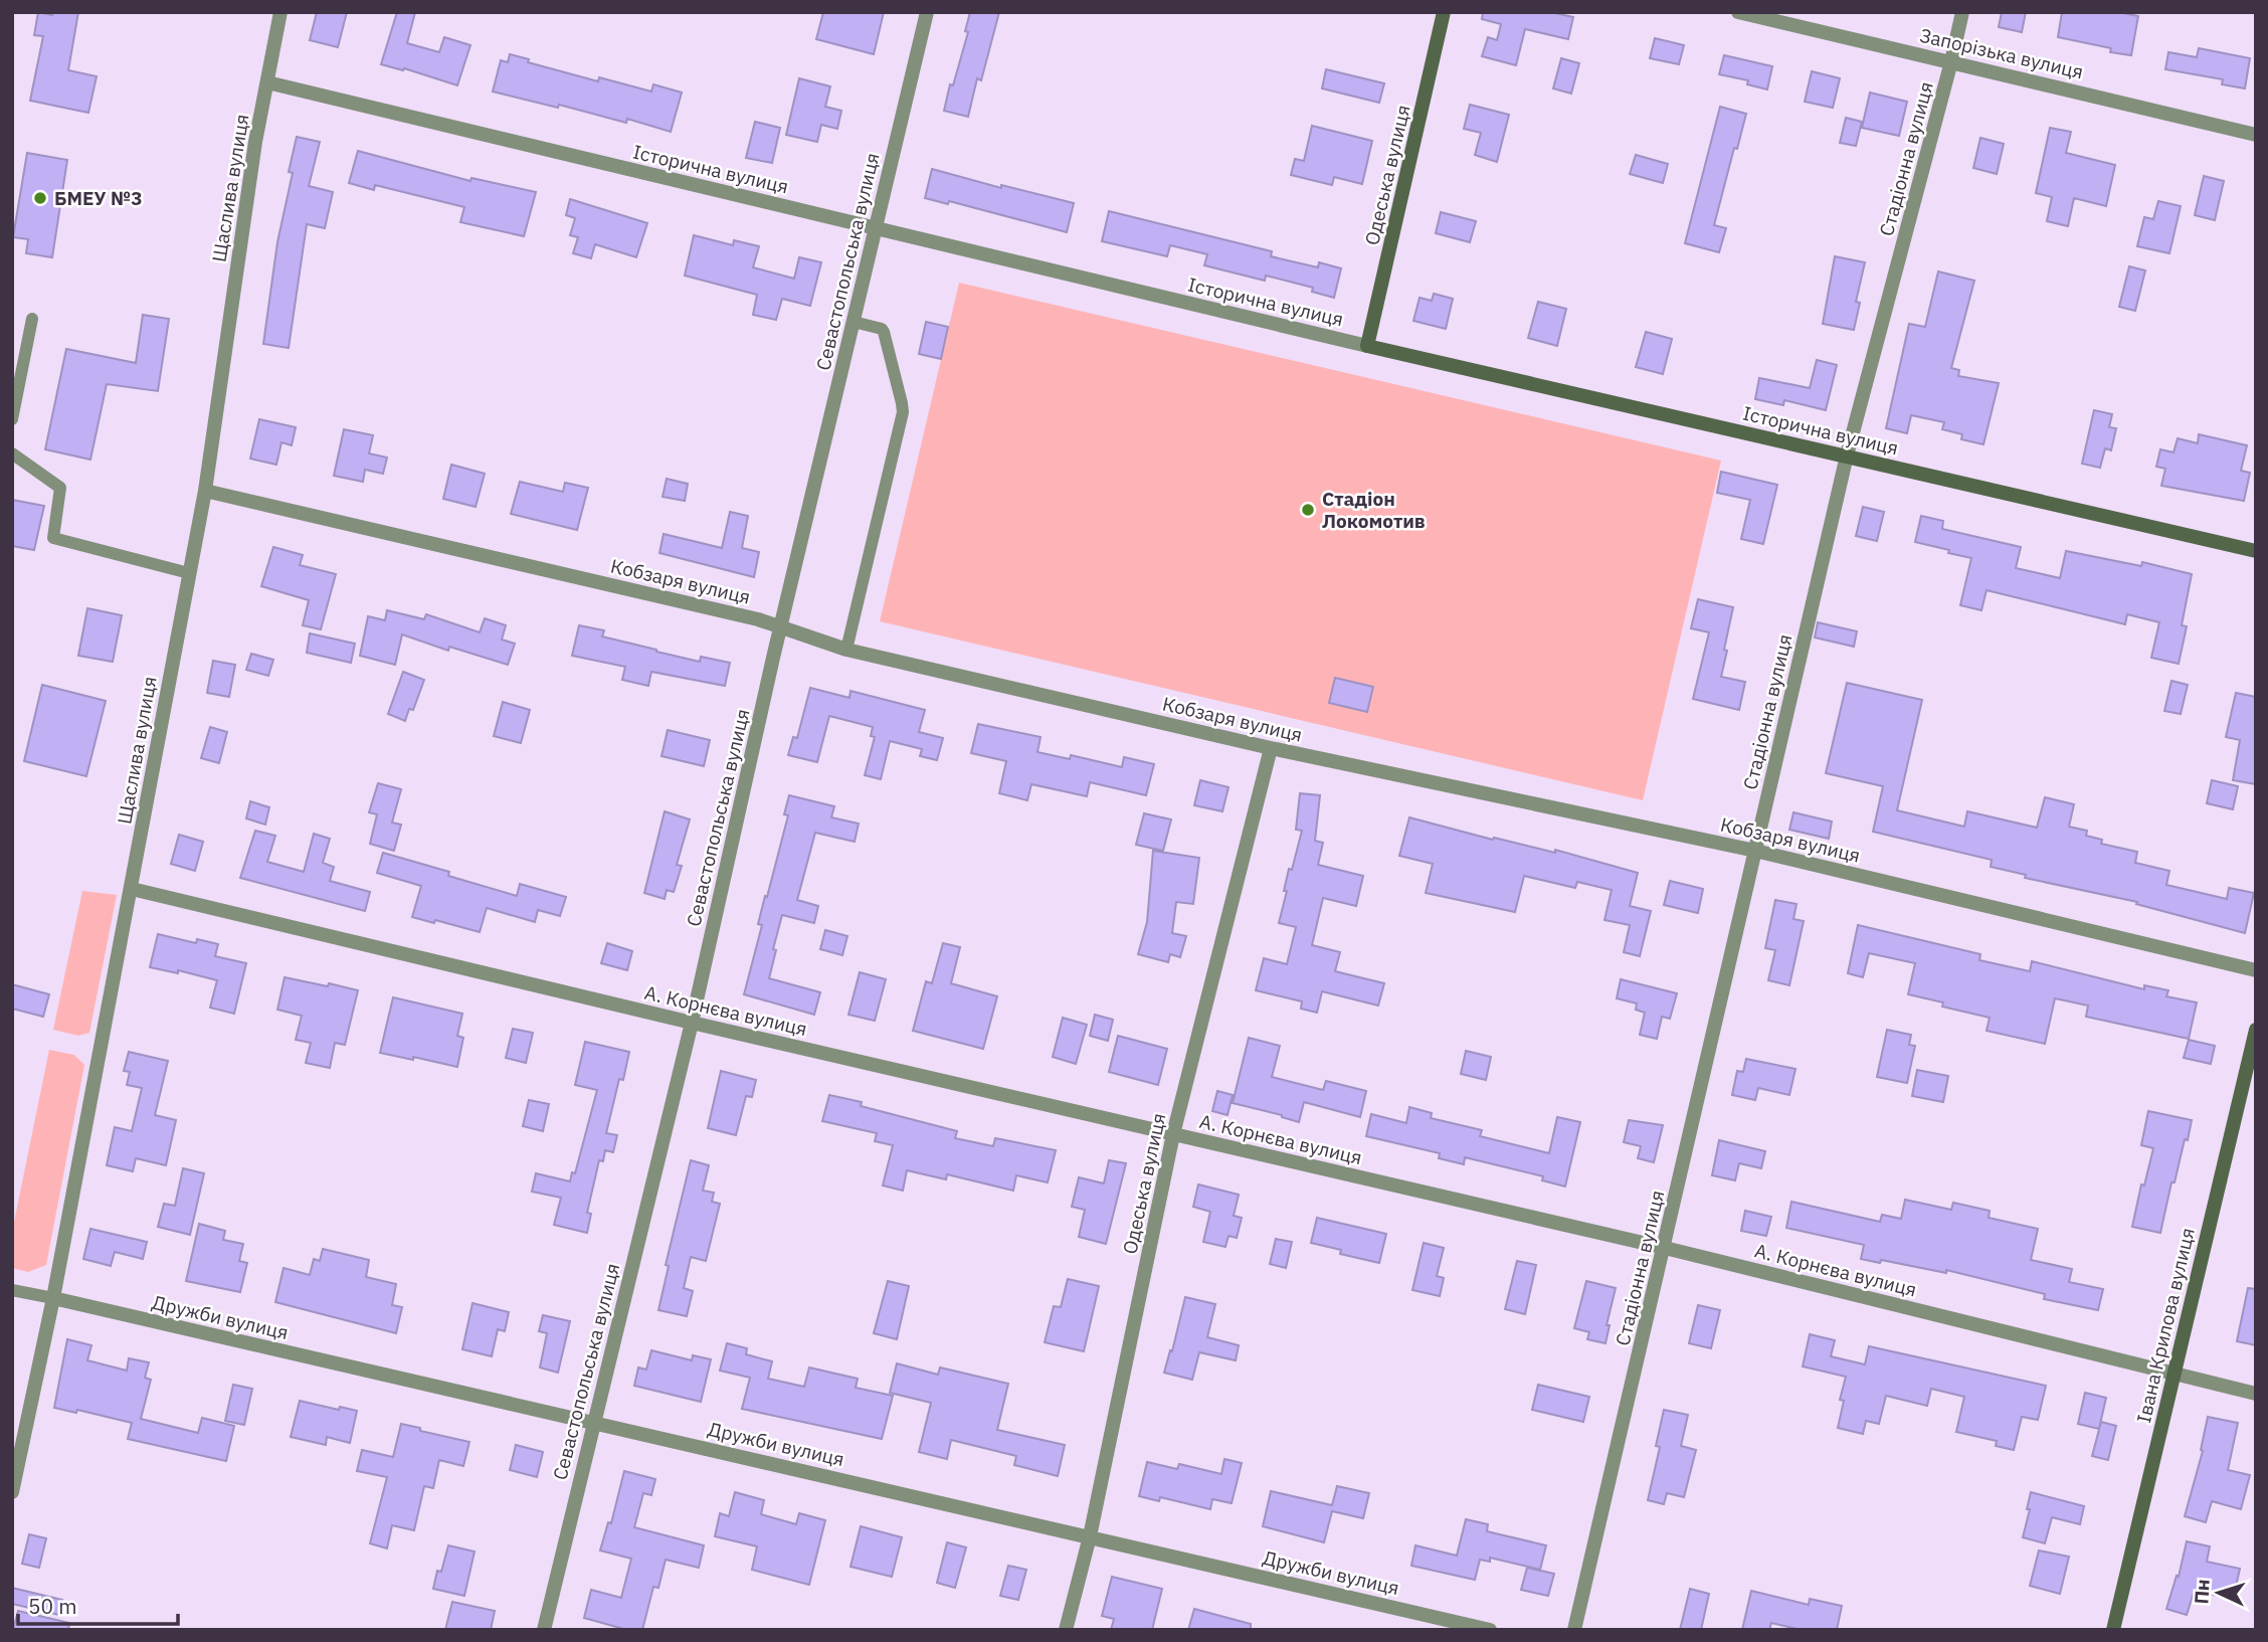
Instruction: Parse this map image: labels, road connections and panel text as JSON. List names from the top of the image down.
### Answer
{
  "streets": {
    "street": [
      "Запорізька вулиця",
      "Стадіонна вулиця",
      "Історична вулиця",
      "Одеська вулиця",
      "Щаслива вулиця",
      "Севастопольська вулиця",
      "Кобзаря вулиця",
      "А. Корнєва вулиця",
      "Дружби вулиця",
      "Івана Крилова вулиця"
    ]
  },
  "crossings": [
    ["Запорізька вулиця", "Стадіонна вулиця"],
    ["Стадіонна вулиця", "Історична вулиця"],
    ["Стадіонна вулиця", "Кобзаря вулиця"],
    ["Стадіонна вулиця", "А. Корнєва вулиця"],
    ["Історична вулиця", "Одеська вулиця"],
    ["Історична вулиця", "Щаслива вулиця"],
    ["Історична вулиця", "Севастопольська вулиця"],
    ["Одеська вулиця", "Кобзаря вулиця"],
    ["Одеська вулиця", "А. Корнєва вулиця"],
    ["Одеська вулиця", "Дружби вулиця"],
    ["Щаслива вулиця", "Кобзаря вулиця"],
    ["Щаслива вулиця", "А. Корнєва вулиця"],
    ["Щаслива вулиця", "Дружби вулиця"],
    ["Севастопольська вулиця", "Кобзаря вулиця"],
    ["Севастопольська вулиця", "А. Корнєва вулиця"],
    ["Севастопольська вулиця", "Дружби вулиця"],
    ["А. Корнєва вулиця", "Івана Крилова вулиця"]
  ],
  "places": ["БМЕУ №3", "Стадіон Локомотив"],
  "scale_bar": "50 m",
  "north": "left"
}
